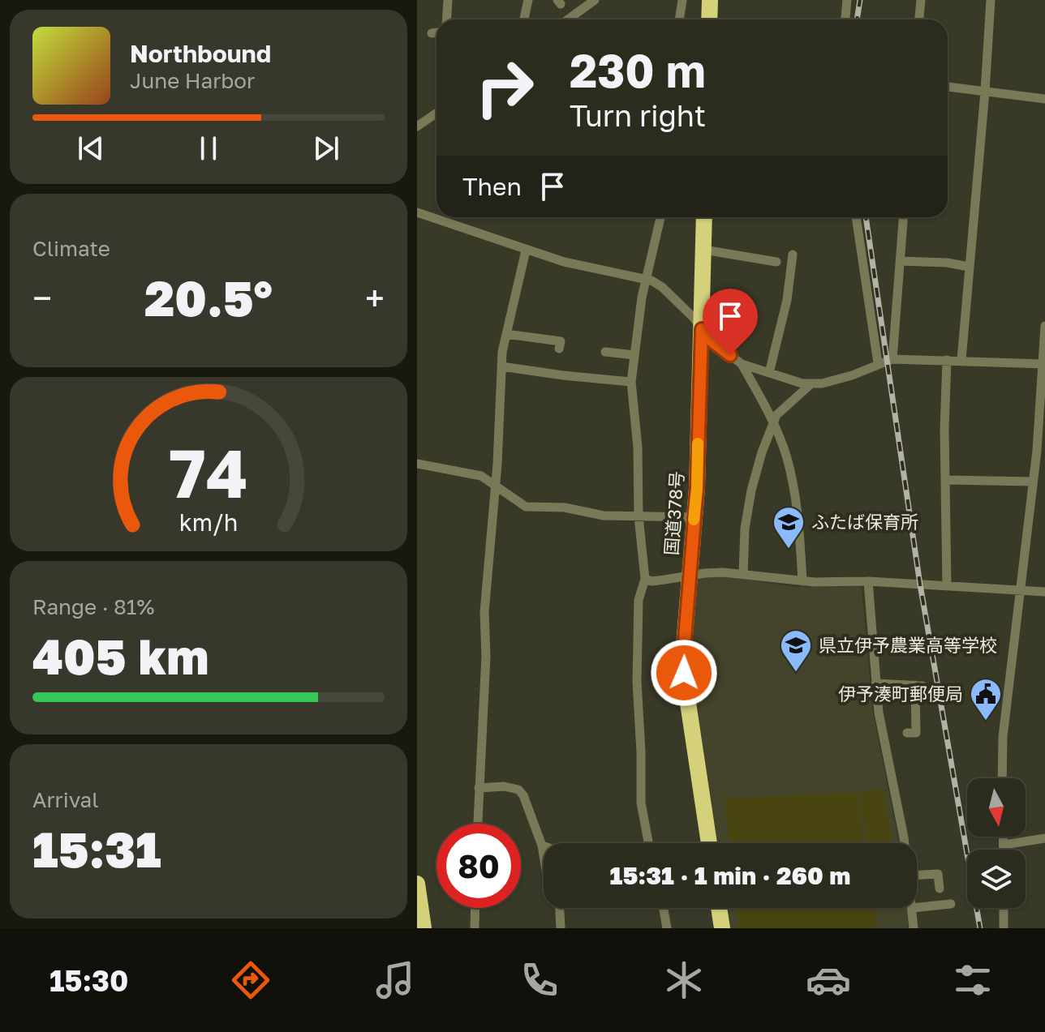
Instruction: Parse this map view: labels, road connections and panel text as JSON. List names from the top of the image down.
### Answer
{
  "streets": {
    "highway": ["国道378号"]
  },
  "places": {
    "school or university": ["ふたば保育所", "県立伊予農業高等学校"],
    "public building": ["伊予湊町郵便局"]
  },
  "north": "bottom",
  "page": {
    "turn": ["230 m", "Turn right"],
    "song": ["Northbound", "June Harbor"],
    "then": "Then",
    "tile": [
      "Climate",
      ["Range · 81%", "405 km"],
      ["Arrival", "15:31"]
    ],
    "heat": ["−", "20.5°", "+"],
    "limit": "80",
    "trip": "15:31 · 1 min · 260 m",
    "tabs": "15:30",
    "gauge": ["74", "km/h"]
  }
}
